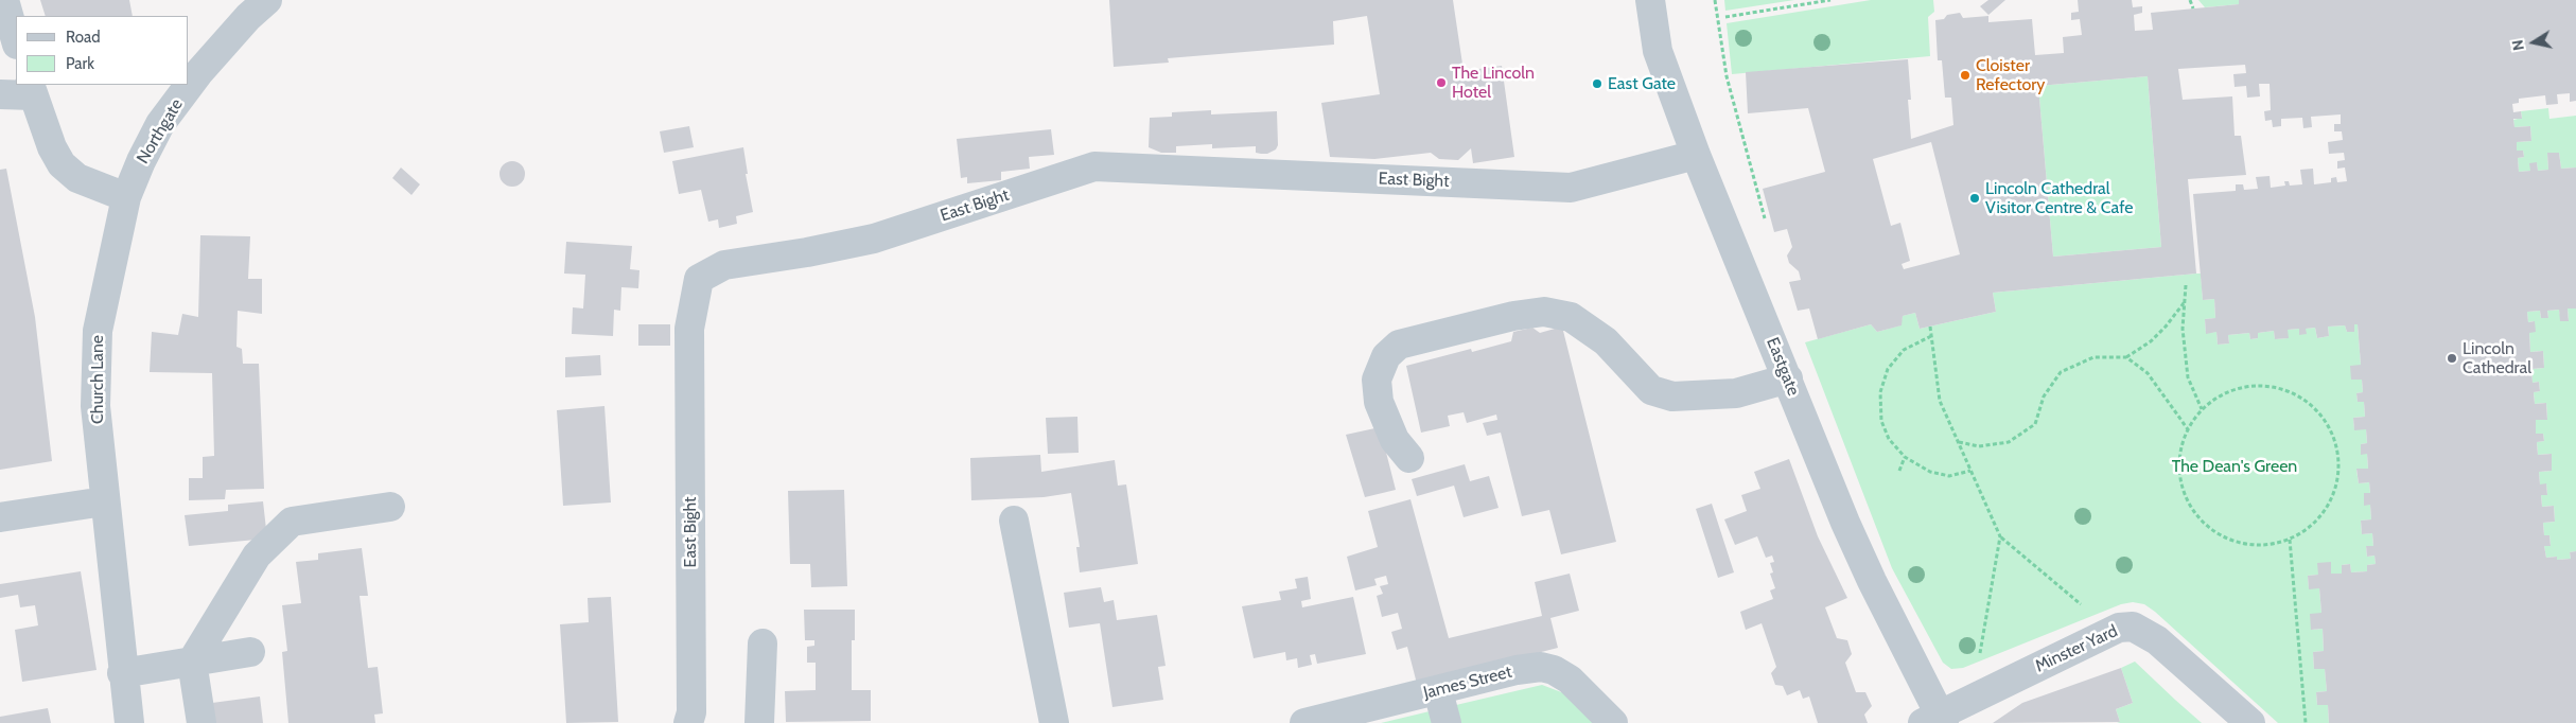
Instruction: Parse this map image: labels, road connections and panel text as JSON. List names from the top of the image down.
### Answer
{
  "streets": {
    "street": [
      "Northgate",
      "East Bight",
      "Eastgate",
      "Church Lane",
      "Minster Yard",
      "James Street"
    ]
  },
  "crossings": [
    ["Northgate", "Church Lane"],
    ["East Bight", "Eastgate"],
    ["Eastgate", "Minster Yard"]
  ],
  "parks": ["The Dean's Green"],
  "places": [
    "Cloister Refectory",
    "The Lincoln Hotel",
    "East Gate",
    "Lincoln Cathedral Visitor Centre & Cafe",
    "Lincoln Cathedral"
  ],
  "legend": ["Road", "Park"],
  "north": "left"
}
